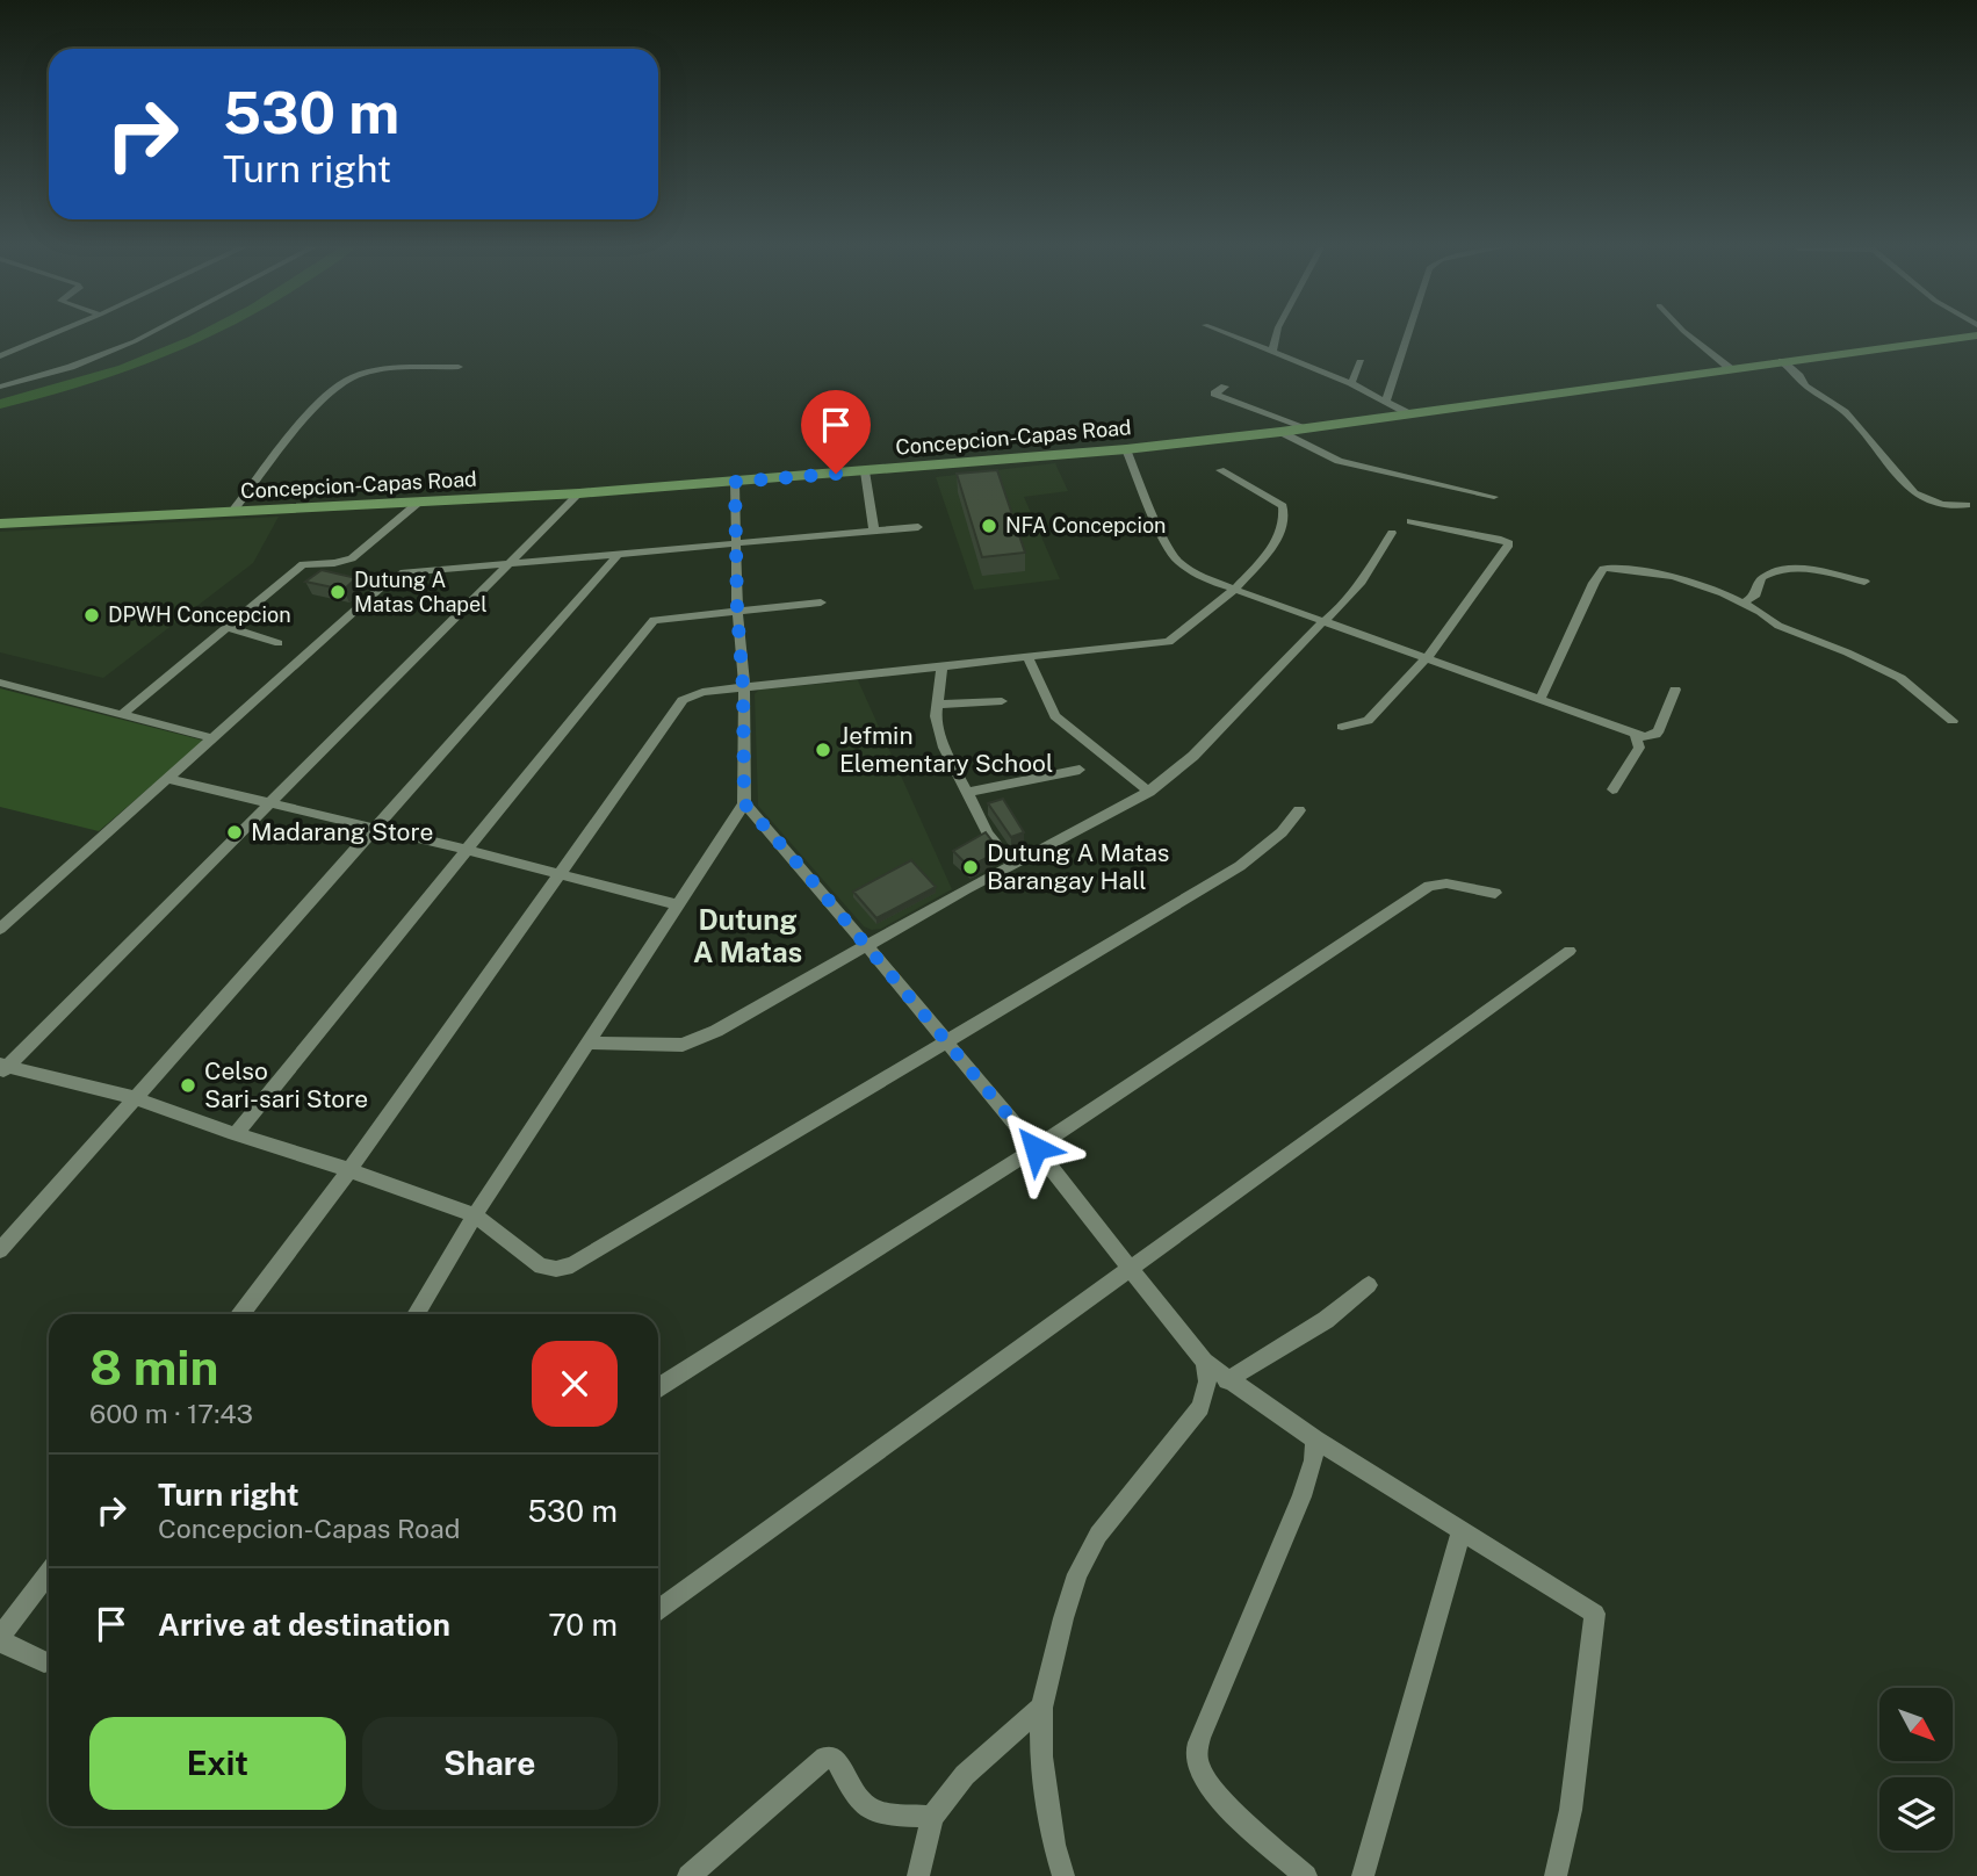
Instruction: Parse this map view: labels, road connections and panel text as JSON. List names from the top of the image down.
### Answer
{
  "streets": {
    "main road": ["Concepcion-Capas Road"]
  },
  "districts": ["Dutung A Matas"],
  "places": [
    "NFA Concepcion",
    "Dutung A Matas Chapel",
    "DPWH Concepcion",
    "Jefmin Elementary School",
    "Madarang Store",
    "Dutung A Matas Barangay Hall",
    "Celso Sari-sari Store"
  ],
  "north": "bottom right",
  "page": {
    "turn": ["530 m", "Turn right"],
    "heading": ["8 min", "600 m · 17:43"],
    "list": [
      {
        "name": "Turn right",
        "note": "Concepcion-Capas Road",
        "value": "530 m"
      },
      {
        "name": "Arrive at destination",
        "value": "70 m"
      }
    ],
    "buttons": ["Exit", "Share"]
  }
}
